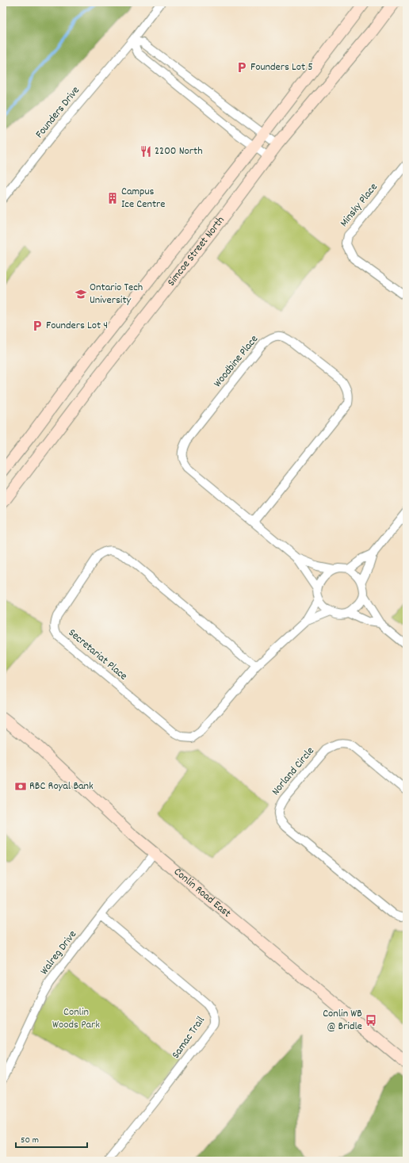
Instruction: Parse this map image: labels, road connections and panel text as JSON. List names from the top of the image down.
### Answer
{
  "streets": {
    "main road": ["Simcoe Street North", "Conlin Road East"],
    "street": [
      "Founders Drive",
      "Minsky Place",
      "Woodbine Place",
      "Secretariat Place",
      "Norland Circle",
      "Walreg Drive",
      "Samac Trail"
    ]
  },
  "crossings": [
    ["Woodbine Place", "Secretariat Place"],
    ["Conlin Road East", "Walreg Drive"],
    ["Walreg Drive", "Samac Trail"]
  ],
  "parks": ["Conlin Woods Park"],
  "places": {
    "parking": ["Founders Lot 5", "Founders Lot 4"],
    "restaurant": ["2200 North"],
    "building": ["Campus Ice Centre"],
    "school or university": ["Ontario Tech University"],
    "bank": ["RBC Royal Bank"],
    "bus stop": ["Conlin WB @ Bridle"]
  },
  "scale_bar": "50 m"
}
